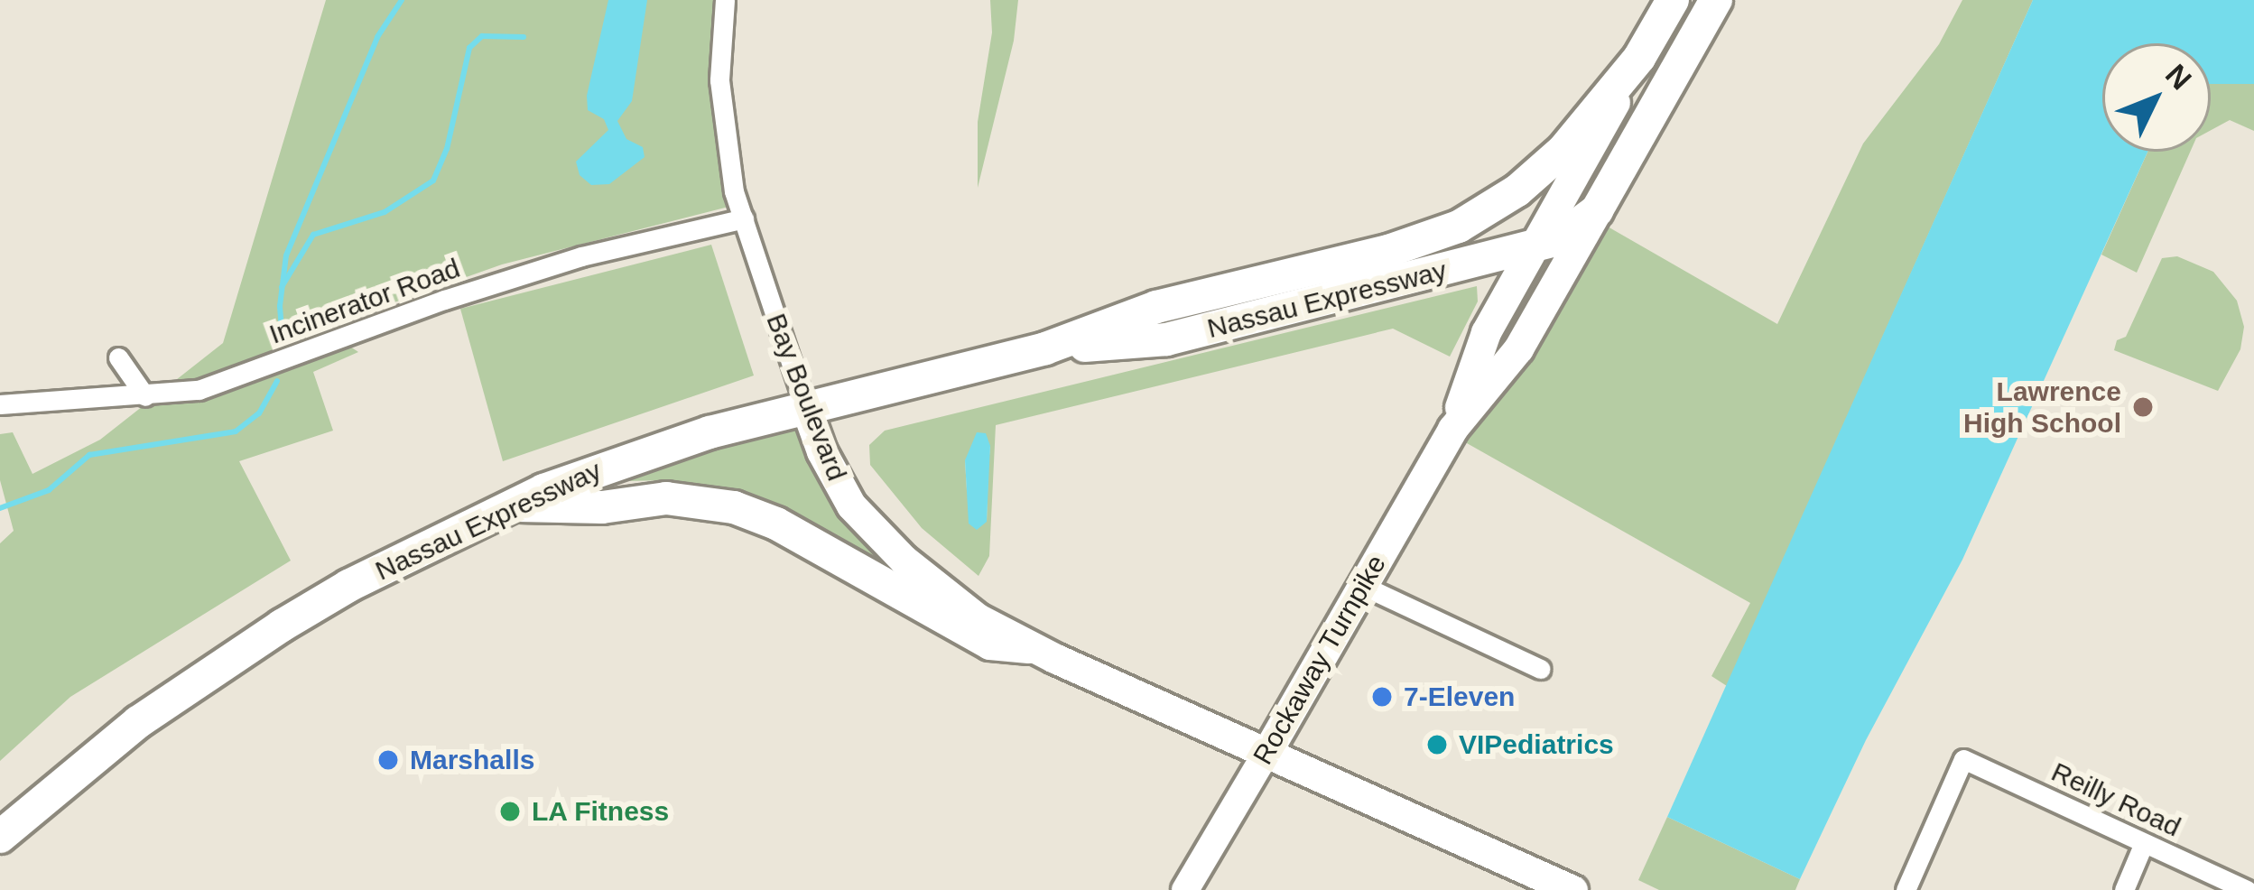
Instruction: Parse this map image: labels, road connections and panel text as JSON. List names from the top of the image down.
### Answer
{
  "streets": {
    "highway": ["Nassau Expressway", "Rockaway Turnpike"],
    "main road": ["Bay Boulevard"],
    "street": ["Incinerator Road", "Reilly Road"]
  },
  "crossings": [
    ["Nassau Expressway", "Bay Boulevard"],
    ["Nassau Expressway", "Rockaway Turnpike"],
    ["Incinerator Road", "Bay Boulevard"],
    ["Bay Boulevard", "Rockaway Turnpike"]
  ],
  "places": [
    "Lawrence High School",
    "7-Eleven",
    "VIPediatrics",
    "Marshalls",
    "LA Fitness"
  ],
  "north": "top right"
}
